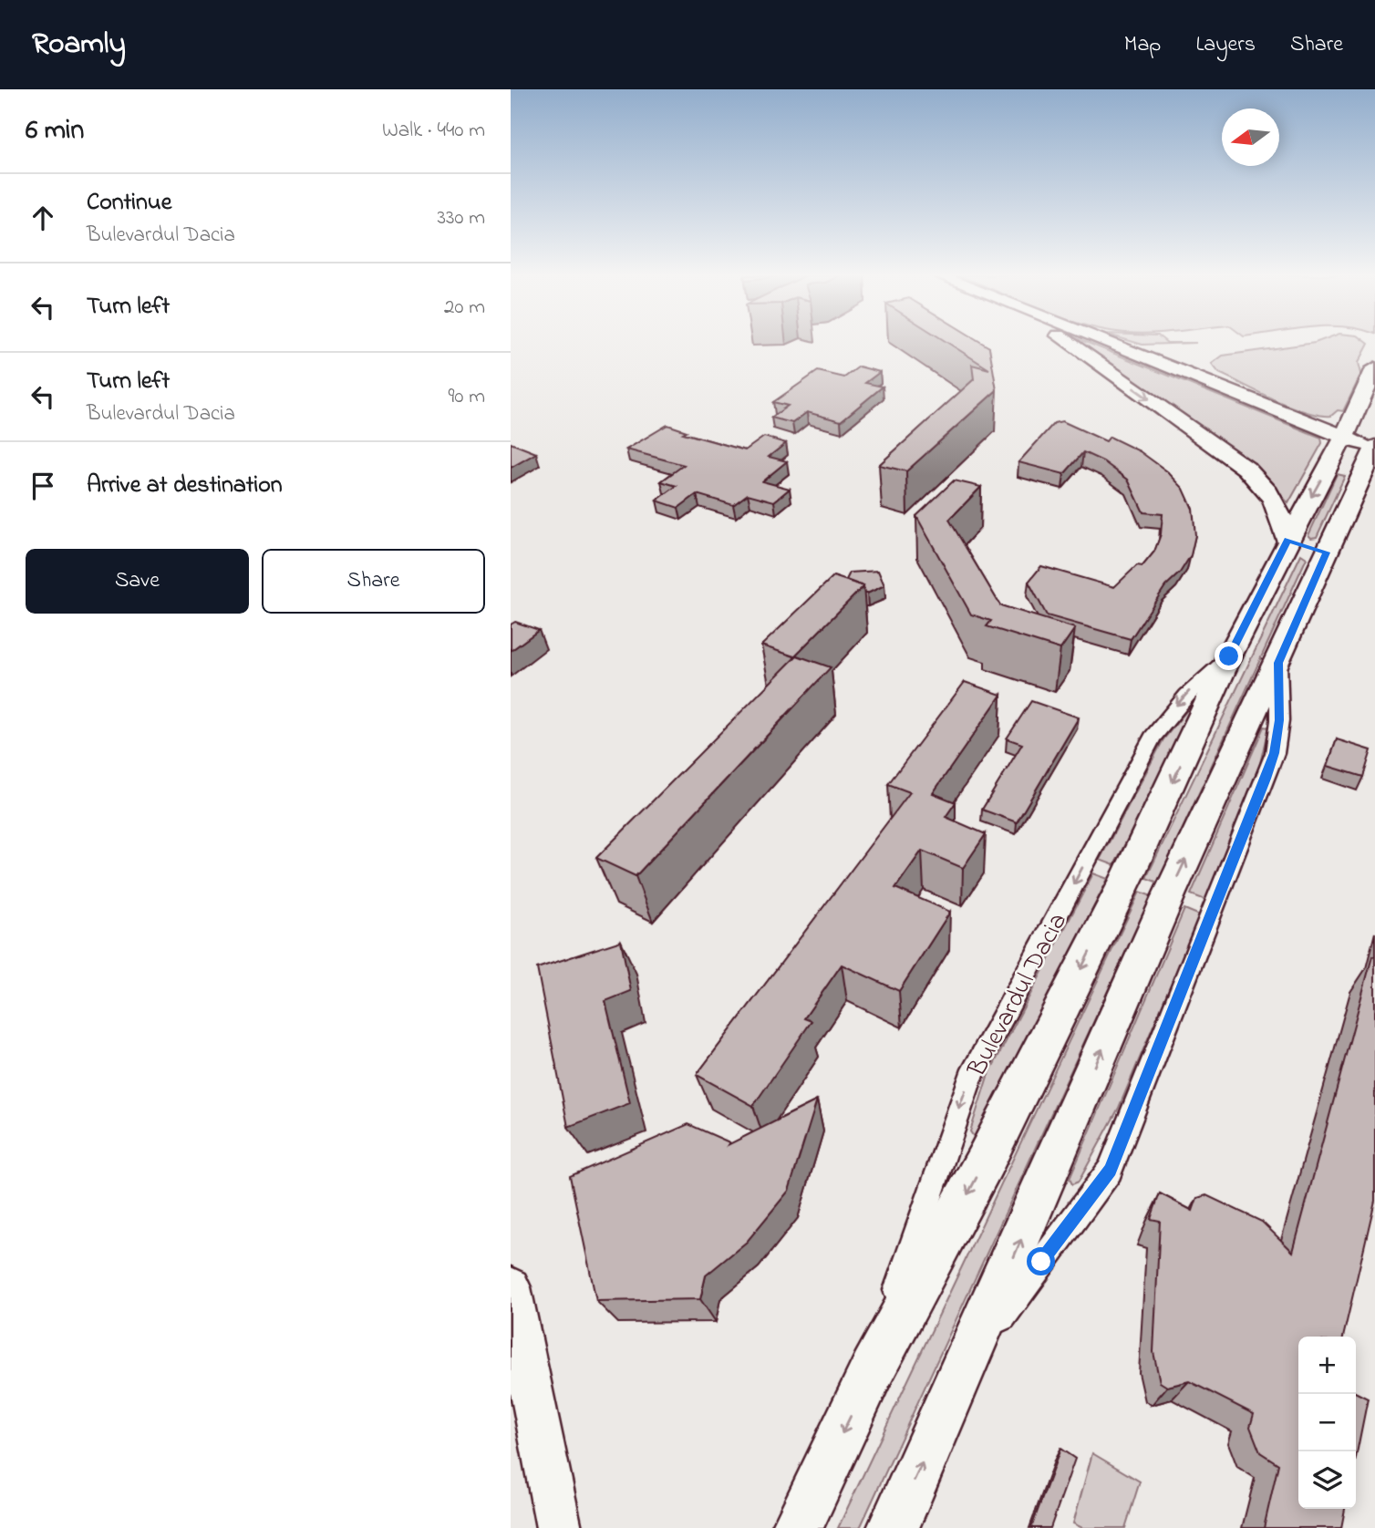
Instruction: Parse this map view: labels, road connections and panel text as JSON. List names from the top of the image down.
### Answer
{
  "streets": {
    "main road": ["Bulevardul Dacia"]
  },
  "north": "left",
  "page": {
    "header": "Roamly",
    "nav": ["Map", "Layers", "Share"],
    "heading": ["6 min", "Walk · 440 m"],
    "list": [
      ["Continue", "Bulevardul Dacia", "330 m"],
      ["Turn left", "20 m"],
      ["Turn left", "Bulevardul Dacia", "90 m"],
      "Arrive at destination"
    ],
    "buttons": ["Save", "Share"],
    "map_buttons": ["+", "−"]
  }
}
